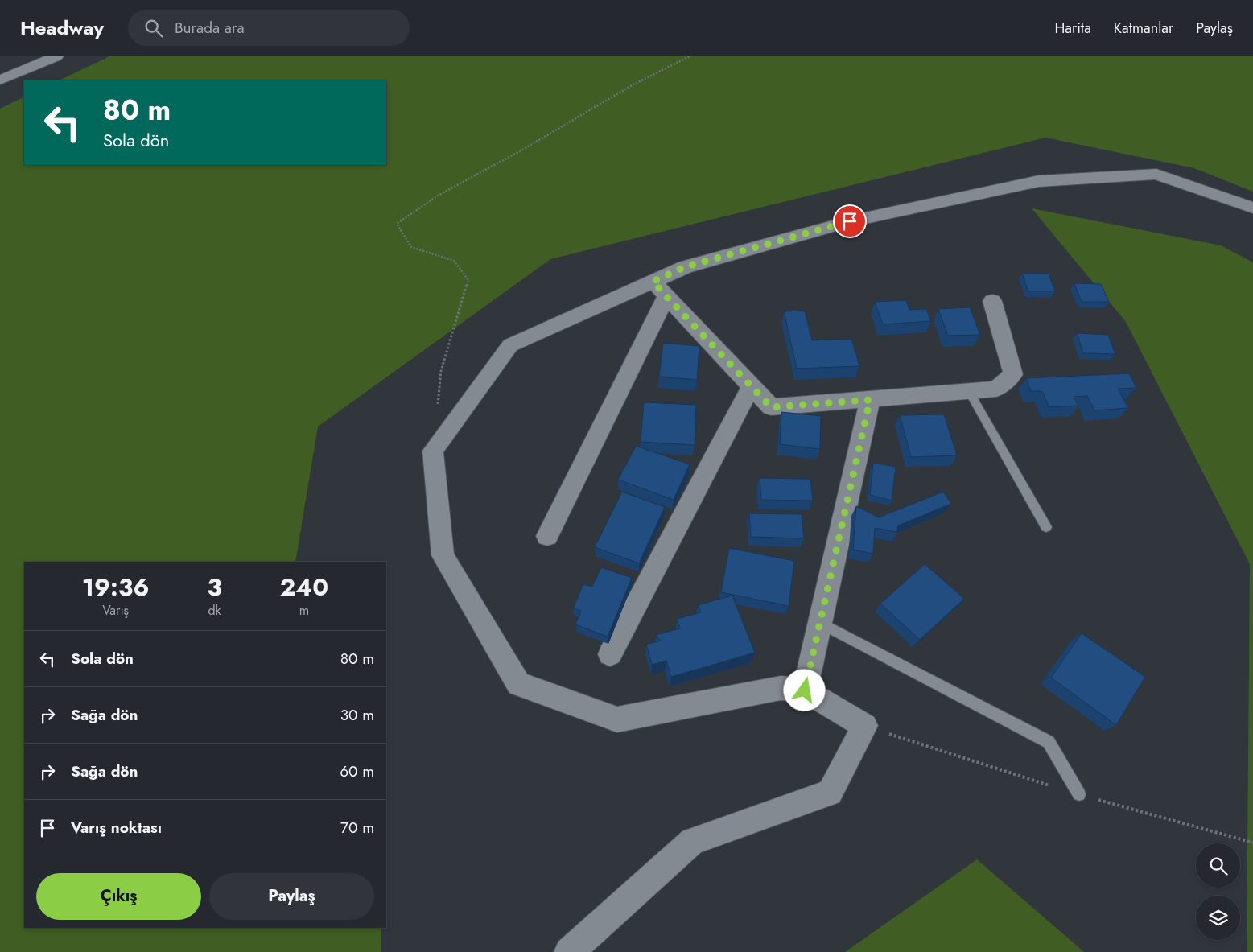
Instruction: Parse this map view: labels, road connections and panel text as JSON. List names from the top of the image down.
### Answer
{
  "page": {
    "header": "Headway",
    "search": "Burada ara",
    "nav": ["Harita", "Katmanlar", "Paylaş"],
    "turn": ["80 m", "Sola dön"],
    "eta": [
      "19:36",
      "Varış",
      "3",
      "dk",
      "240",
      "m"
    ],
    "list": [
      {
        "name": "Sola dön",
        "value": "80 m"
      },
      {
        "name": "Sağa dön",
        "value": "30 m"
      },
      {
        "name": "Sağa dön",
        "value": "60 m"
      },
      {
        "name": "Varış noktası",
        "value": "70 m"
      }
    ],
    "buttons": ["Çıkış", "Paylaş"]
  }
}
